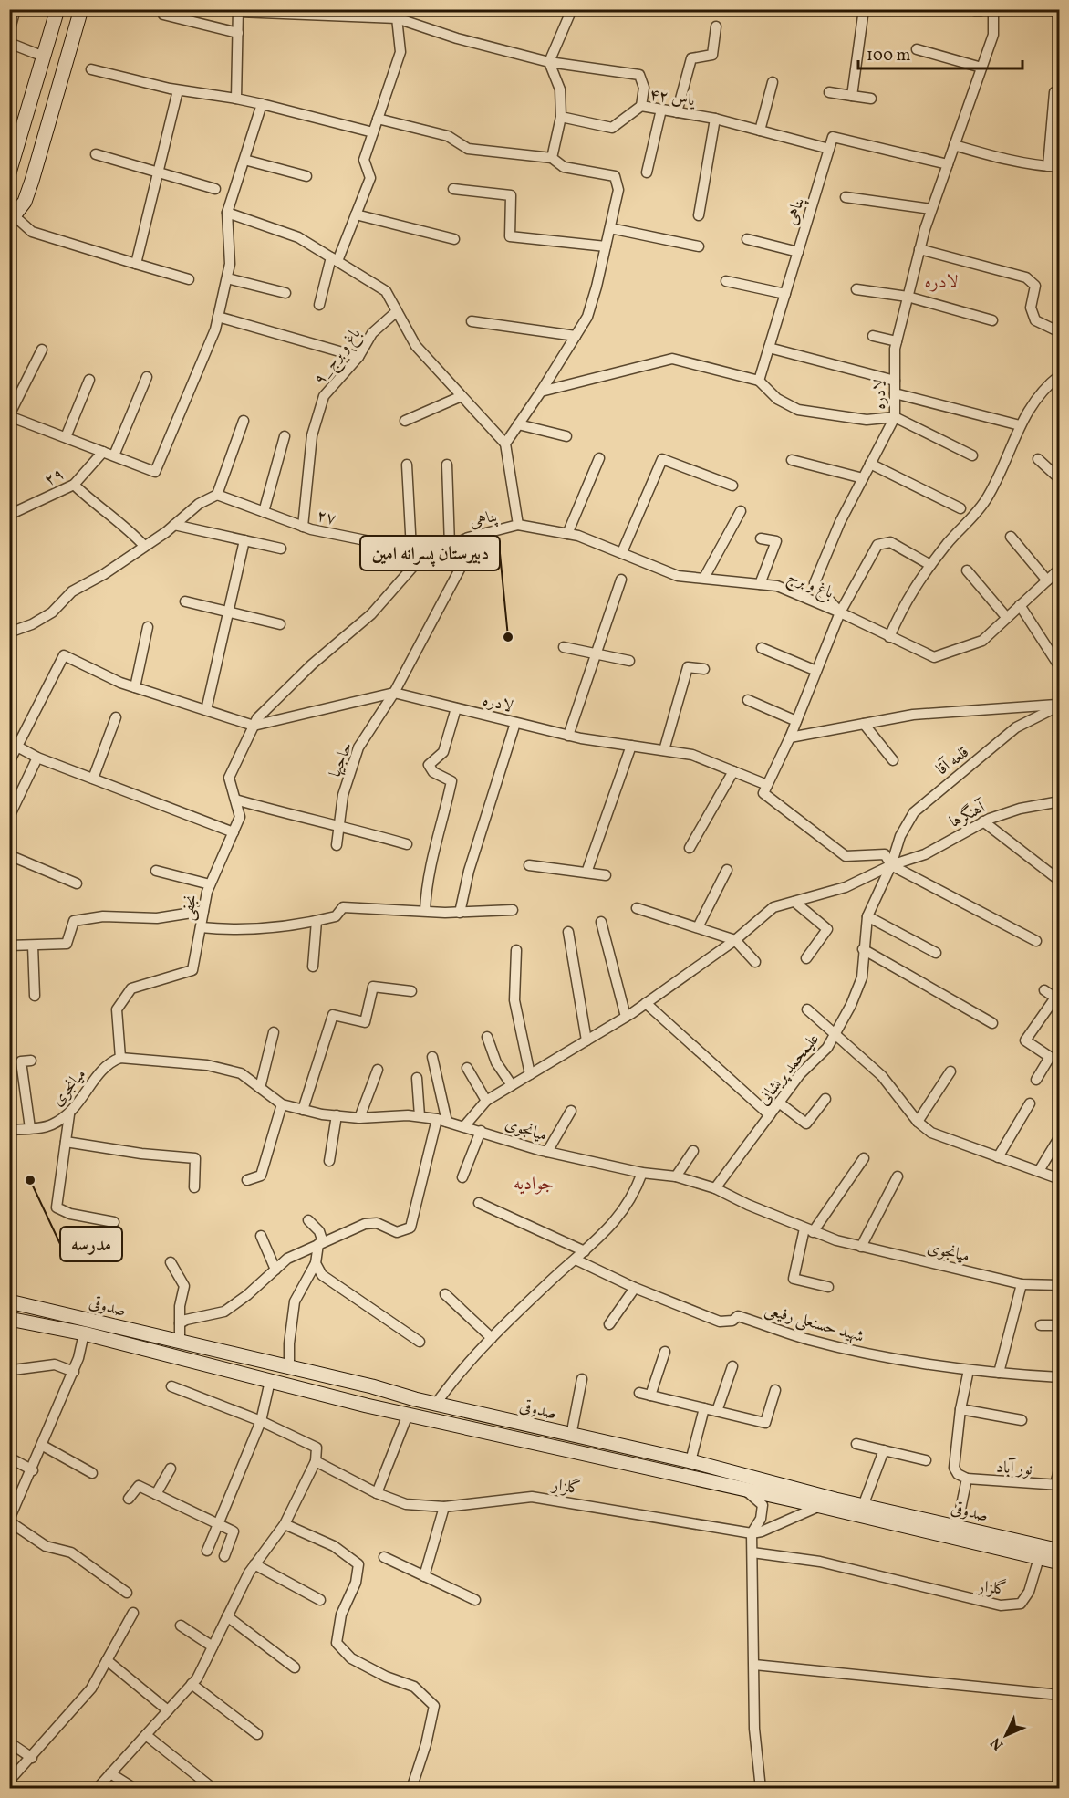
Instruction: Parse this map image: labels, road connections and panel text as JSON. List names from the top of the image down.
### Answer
{
  "streets": {
    "main road": ["صدوقی"],
    "street": [
      "یاس ۴۲",
      "پناهی",
      "۹_باغ و برج",
      "لادره",
      "۲۹",
      "۲۷",
      "باغ و برج",
      "حاجیها",
      "قلعه آقا",
      "آهنگرها",
      "نجفی",
      "علیمحمد پریشانی",
      "میانجوی",
      "شهید حسنعلی رفیعی",
      "نور آباد",
      "گلزار"
    ]
  },
  "crossings": [
    ["یاس ۴۲", "پناهی"],
    ["پناهی", "۲۷"],
    ["پناهی", "باغ و برج"],
    ["پناهی", "نجفی"],
    ["۹_باغ و برج", "۲۷"],
    ["لادره", "باغ و برج"],
    ["لادره", "حاجیها"],
    ["قلعه آقا", "آهنگرها"],
    ["قلعه آقا", "علیمحمد پریشانی"],
    ["آهنگرها", "علیمحمد پریشانی"],
    ["آهنگرها", "میانجوی"],
    ["نجفی", "میانجوی"],
    ["علیمحمد پریشانی", "میانجوی"],
    ["صدوقی", "گلزار"]
  ],
  "districts": ["لادره", "جوادیه"],
  "places": ["دبیرستان پسرانه امین", "مدرسه"],
  "scale_bar": "100 m",
  "north": "bottom left"
}
